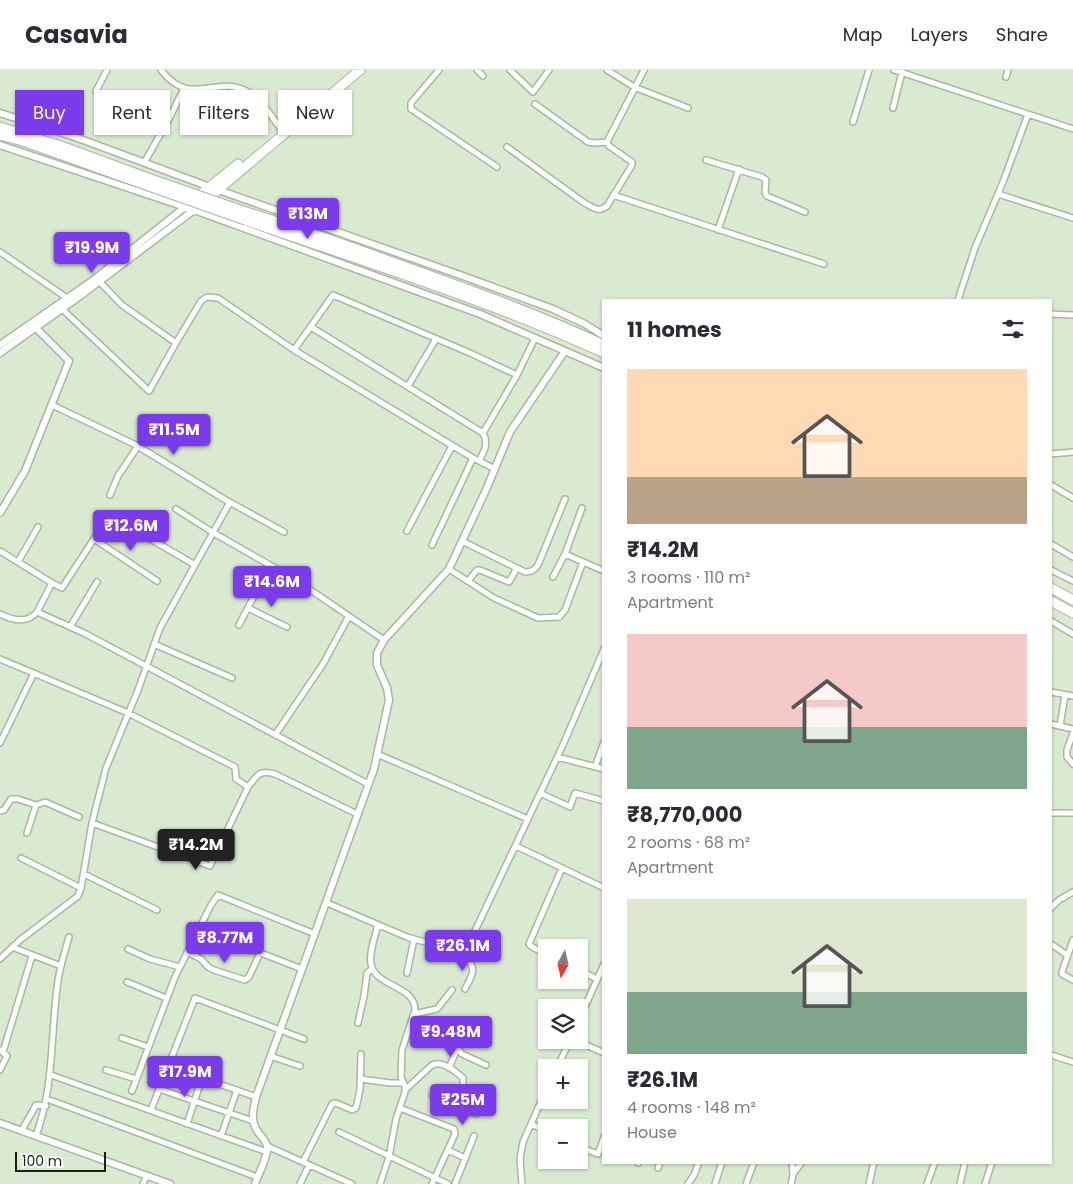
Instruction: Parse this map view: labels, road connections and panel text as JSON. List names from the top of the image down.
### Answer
{
  "scale_bar": "100 m",
  "north": "bottom",
  "page": {
    "header": "Casavia",
    "nav": ["Map", "Layers", "Share"],
    "chip": [
      "Buy",
      "Rent",
      "Filters",
      "New"
    ],
    "price": [
      "₹13M",
      "₹19.9M",
      "₹11.5M",
      "₹12.6M",
      "₹14.6M",
      "₹14.2M",
      "₹8.77M",
      "₹26.1M",
      "₹9.48M",
      "₹17.9M",
      "₹25M"
    ],
    "heading": "11 homes",
    "list": [
      {
        "name": "₹14.2M",
        "note": "3 rooms · 110 m² · Apartment"
      },
      {
        "name": "₹8,770,000",
        "note": "2 rooms · 68 m² · Apartment"
      },
      {
        "name": "₹26.1M",
        "note": "4 rooms · 148 m² · House"
      }
    ],
    "map_buttons": ["+", "−"],
    "scale": "100 m"
  }
}
